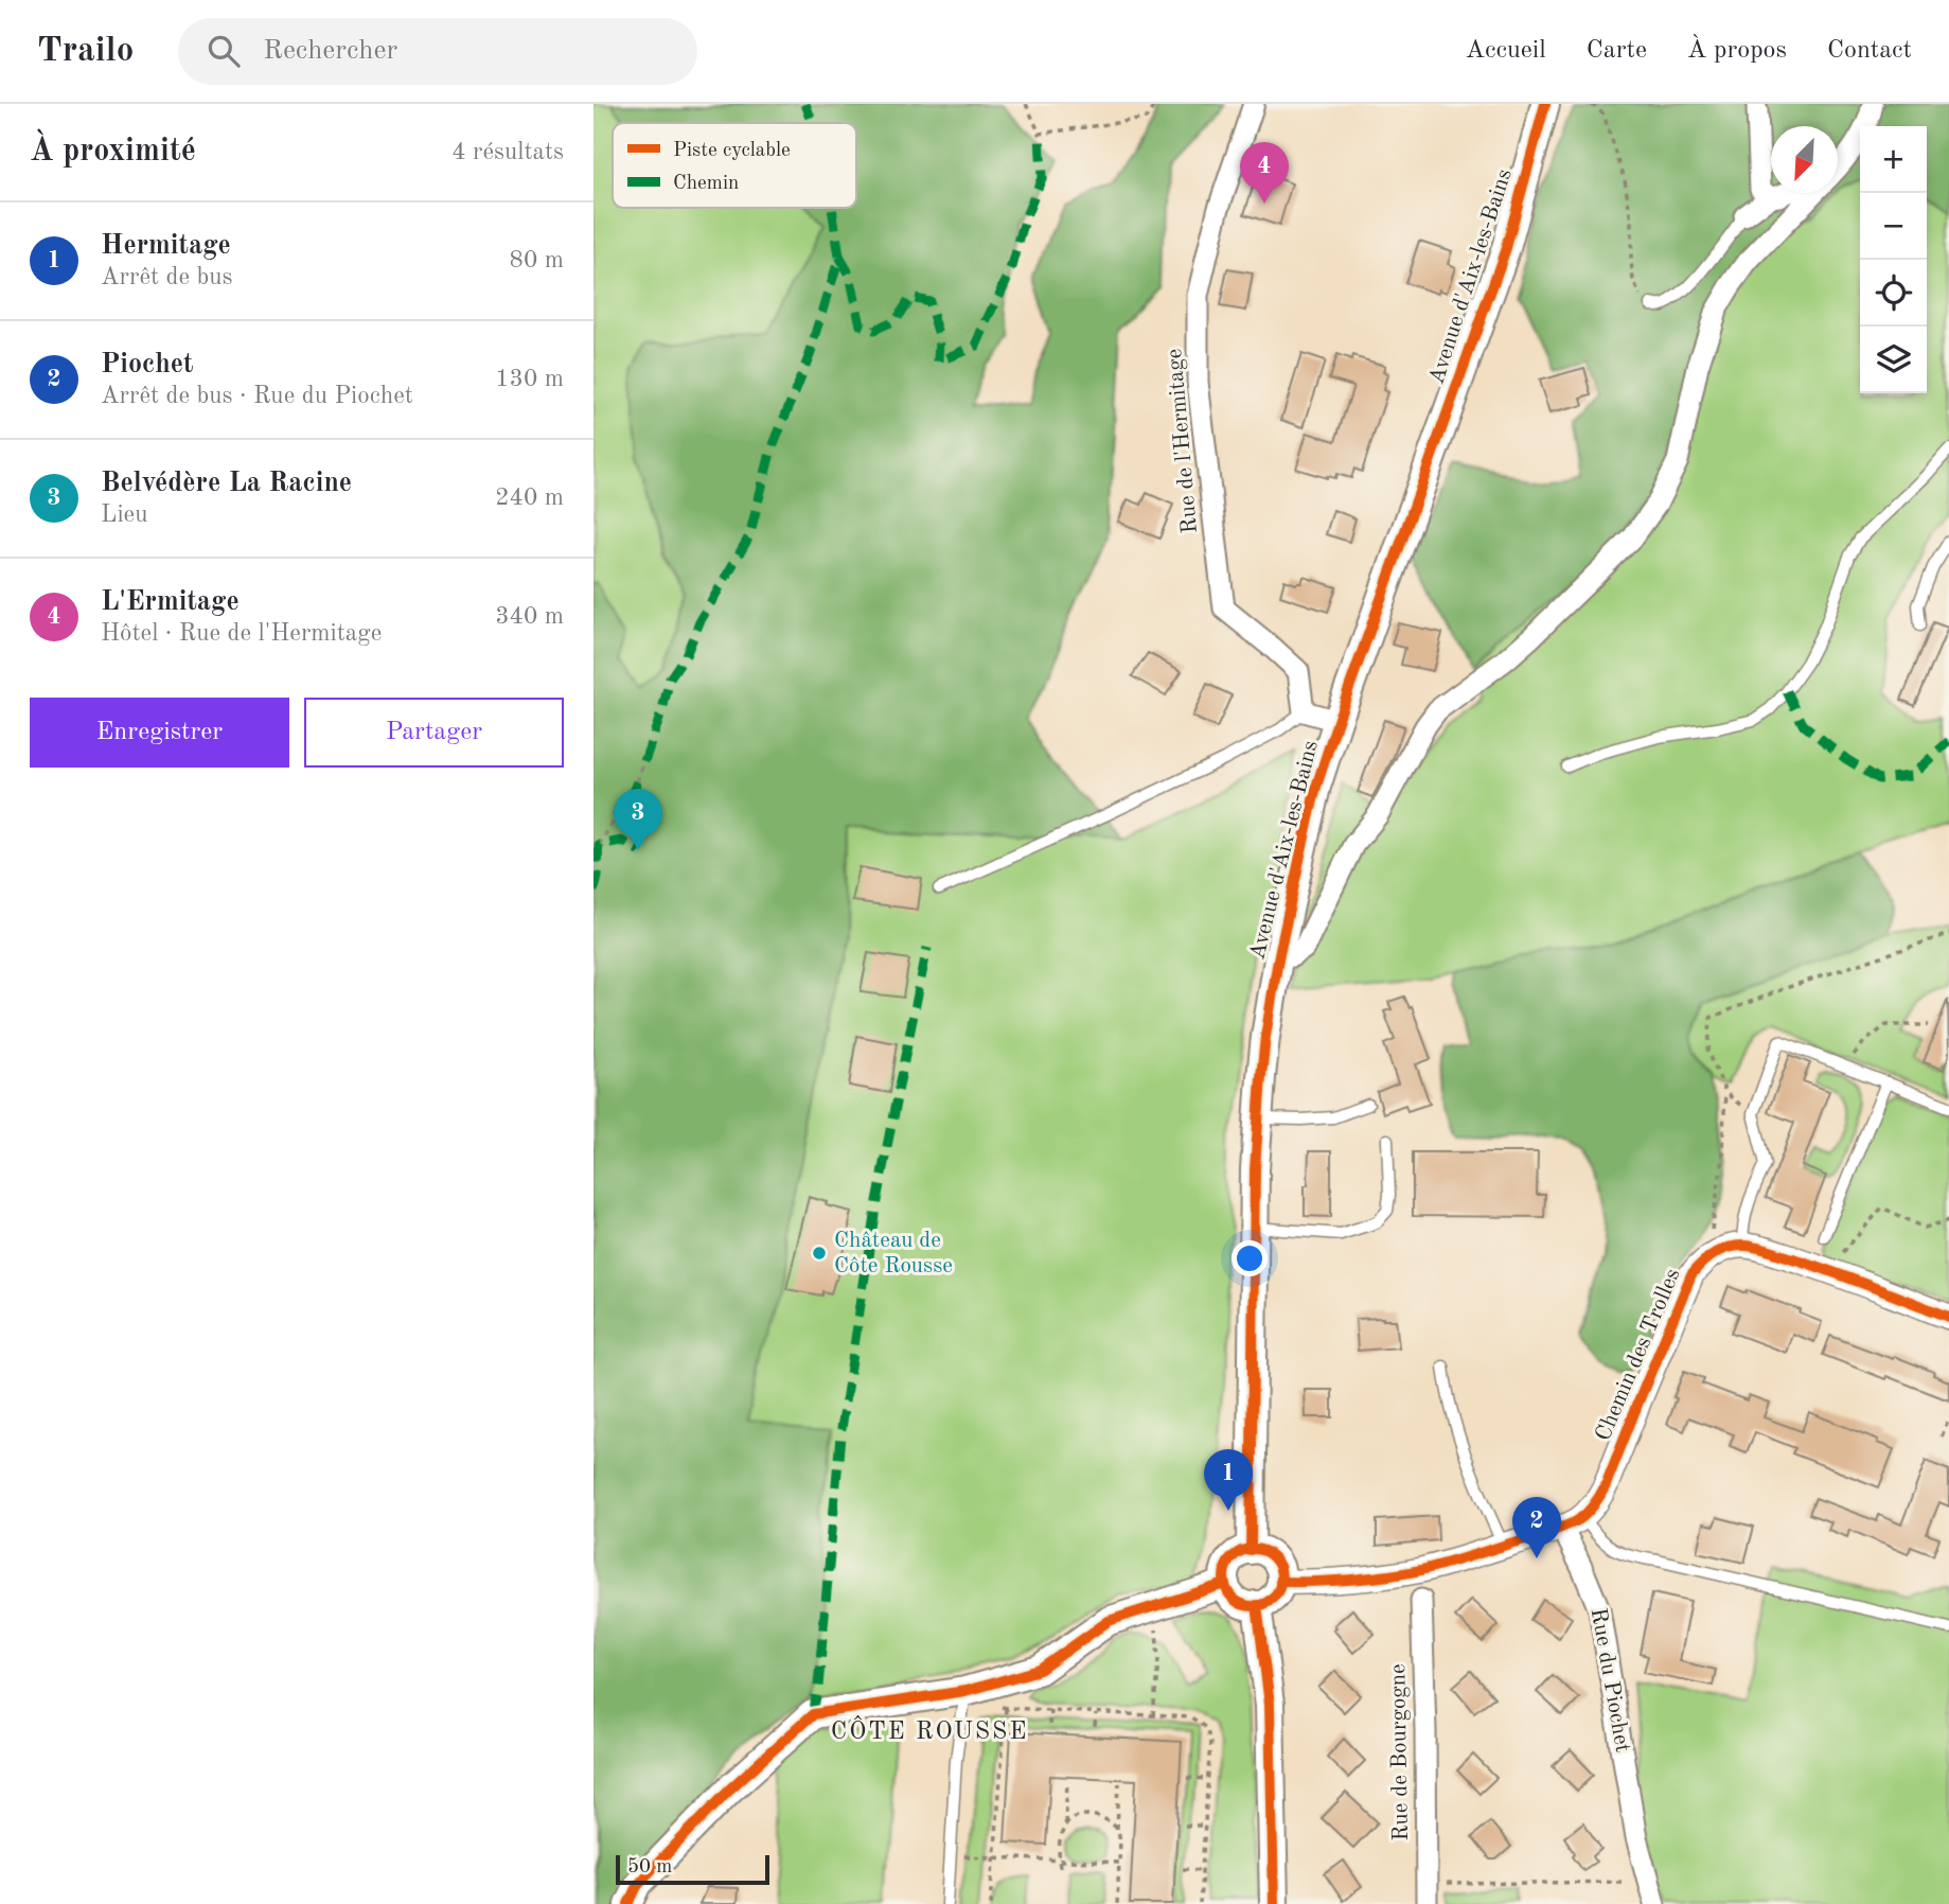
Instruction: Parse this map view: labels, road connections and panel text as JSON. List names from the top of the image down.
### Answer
{
  "streets": {
    "main road": ["Avenue d'Aix-les-Bains"],
    "street": [
      "Rue de l'Hermitage",
      "Chemin des Trolles",
      "Rue du Piochet",
      "Rue de Bourgogne"
    ]
  },
  "crossings": [
    ["Chemin des Trolles", "Rue du Piochet"]
  ],
  "districts": ["CÔTE ROUSSE"],
  "places": ["Château de Côte Rousse"],
  "legend": ["Piste cyclable", "Chemin"],
  "scale_bar": "50 m",
  "north": "bottom left",
  "page": {
    "header": "Trailo",
    "search": "Rechercher",
    "nav": [
      "Accueil",
      "Carte",
      "À propos",
      "Contact"
    ],
    "heading": ["À proximité", "4 résultats"],
    "map_buttons": ["+", "−"],
    "pins": [
      "4",
      "3",
      "1",
      "2"
    ],
    "list": [
      {
        "mark": "1",
        "name": "Hermitage",
        "note": "Arrêt de bus",
        "value": "80 m"
      },
      {
        "mark": "2",
        "name": "Piochet",
        "note": "Arrêt de bus · Rue du Piochet",
        "value": "130 m"
      },
      {
        "mark": "3",
        "name": "Belvédère La Racine",
        "note": "Lieu",
        "value": "240 m"
      },
      {
        "mark": "4",
        "name": "L'Ermitage",
        "note": "Hôtel · Rue de l'Hermitage",
        "value": "340 m"
      }
    ],
    "buttons": ["Enregistrer", "Partager"],
    "scale": "50 m"
  }
}
